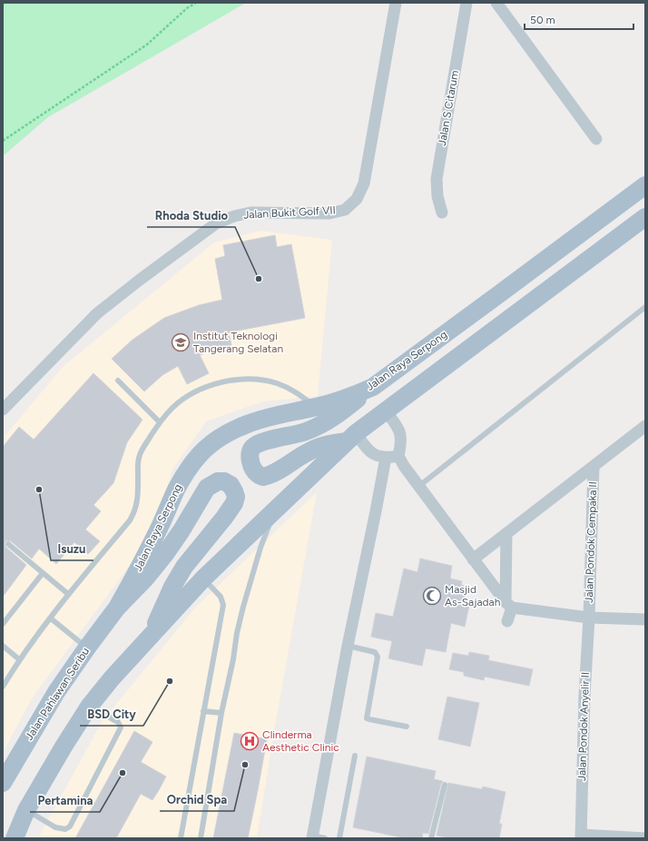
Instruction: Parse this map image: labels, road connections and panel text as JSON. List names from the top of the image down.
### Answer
{
  "streets": {
    "main road": ["Jalan Raya Serpong", "Jalan Pahlawan Seribu"],
    "street": [
      "Jalan S Citarum",
      "Jalan Bukit Golf VII",
      "Jalan Pondok Cempaka II",
      "Jalan Pondok Anyelir II"
    ]
  },
  "crossings": [
    ["Jalan Raya Serpong", "Jalan Pahlawan Seribu"],
    ["Jalan Pondok Cempaka II", "Jalan Pondok Anyelir II"]
  ],
  "places": {
    "other": [
      "Rhoda Studio",
      "Isuzu",
      "BSD City",
      "Orchid Spa",
      "Pertamina"
    ],
    "school or university": ["Institut Teknologi Tangerang Selatan"],
    "mosque": ["Masjid As-Sajadah"],
    "hospital": ["Clinderma Aesthetic Clinic"]
  },
  "scale_bar": "50 m"
}
